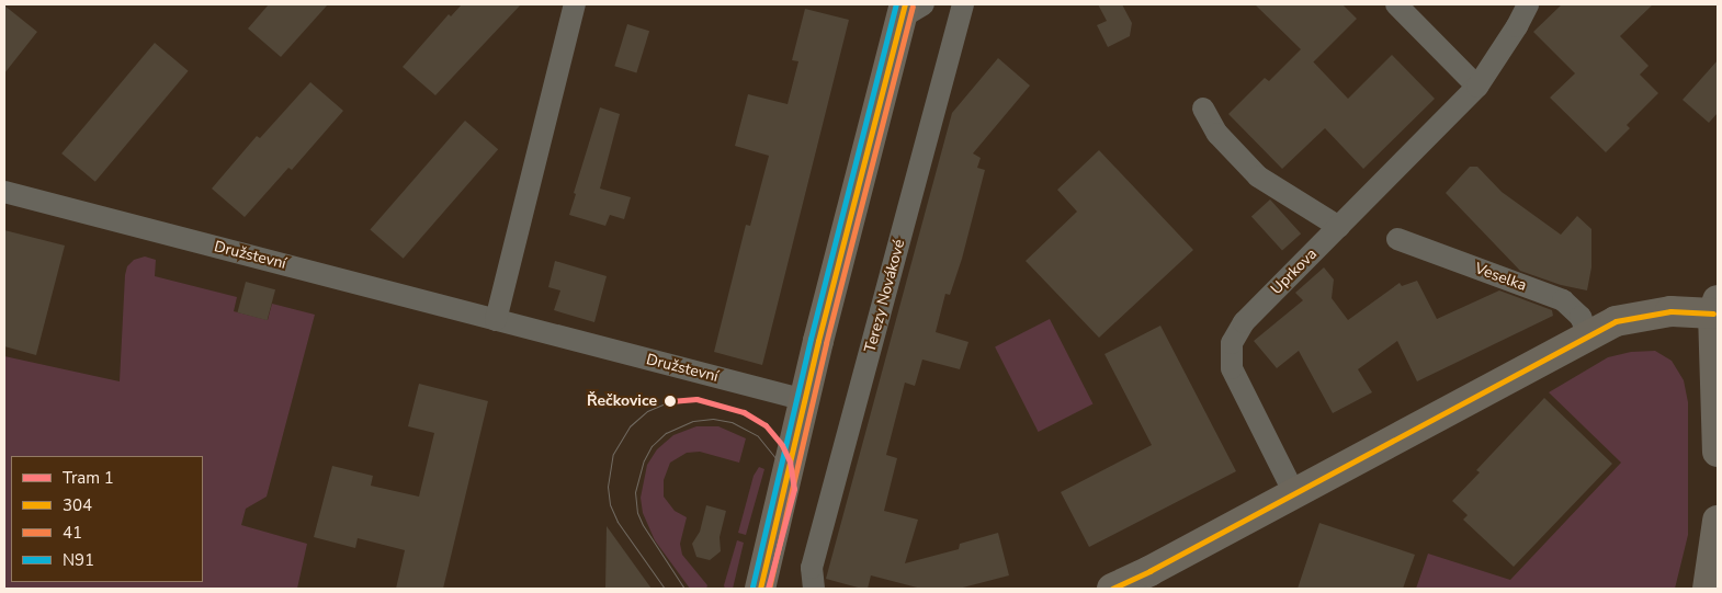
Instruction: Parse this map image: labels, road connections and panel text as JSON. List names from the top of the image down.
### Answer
{
  "streets": {
    "street": [
      "Družstevní",
      "Uprkova",
      "Veselka",
      "Terezy Novákové"
    ]
  },
  "places": ["Řečkovice"],
  "lines": [
    "transit line 304",
    "transit line N91",
    "transit line 41",
    "tram line 1"
  ],
  "legend": [
    "Tram 1",
    "304",
    "41",
    "N91"
  ]
}
